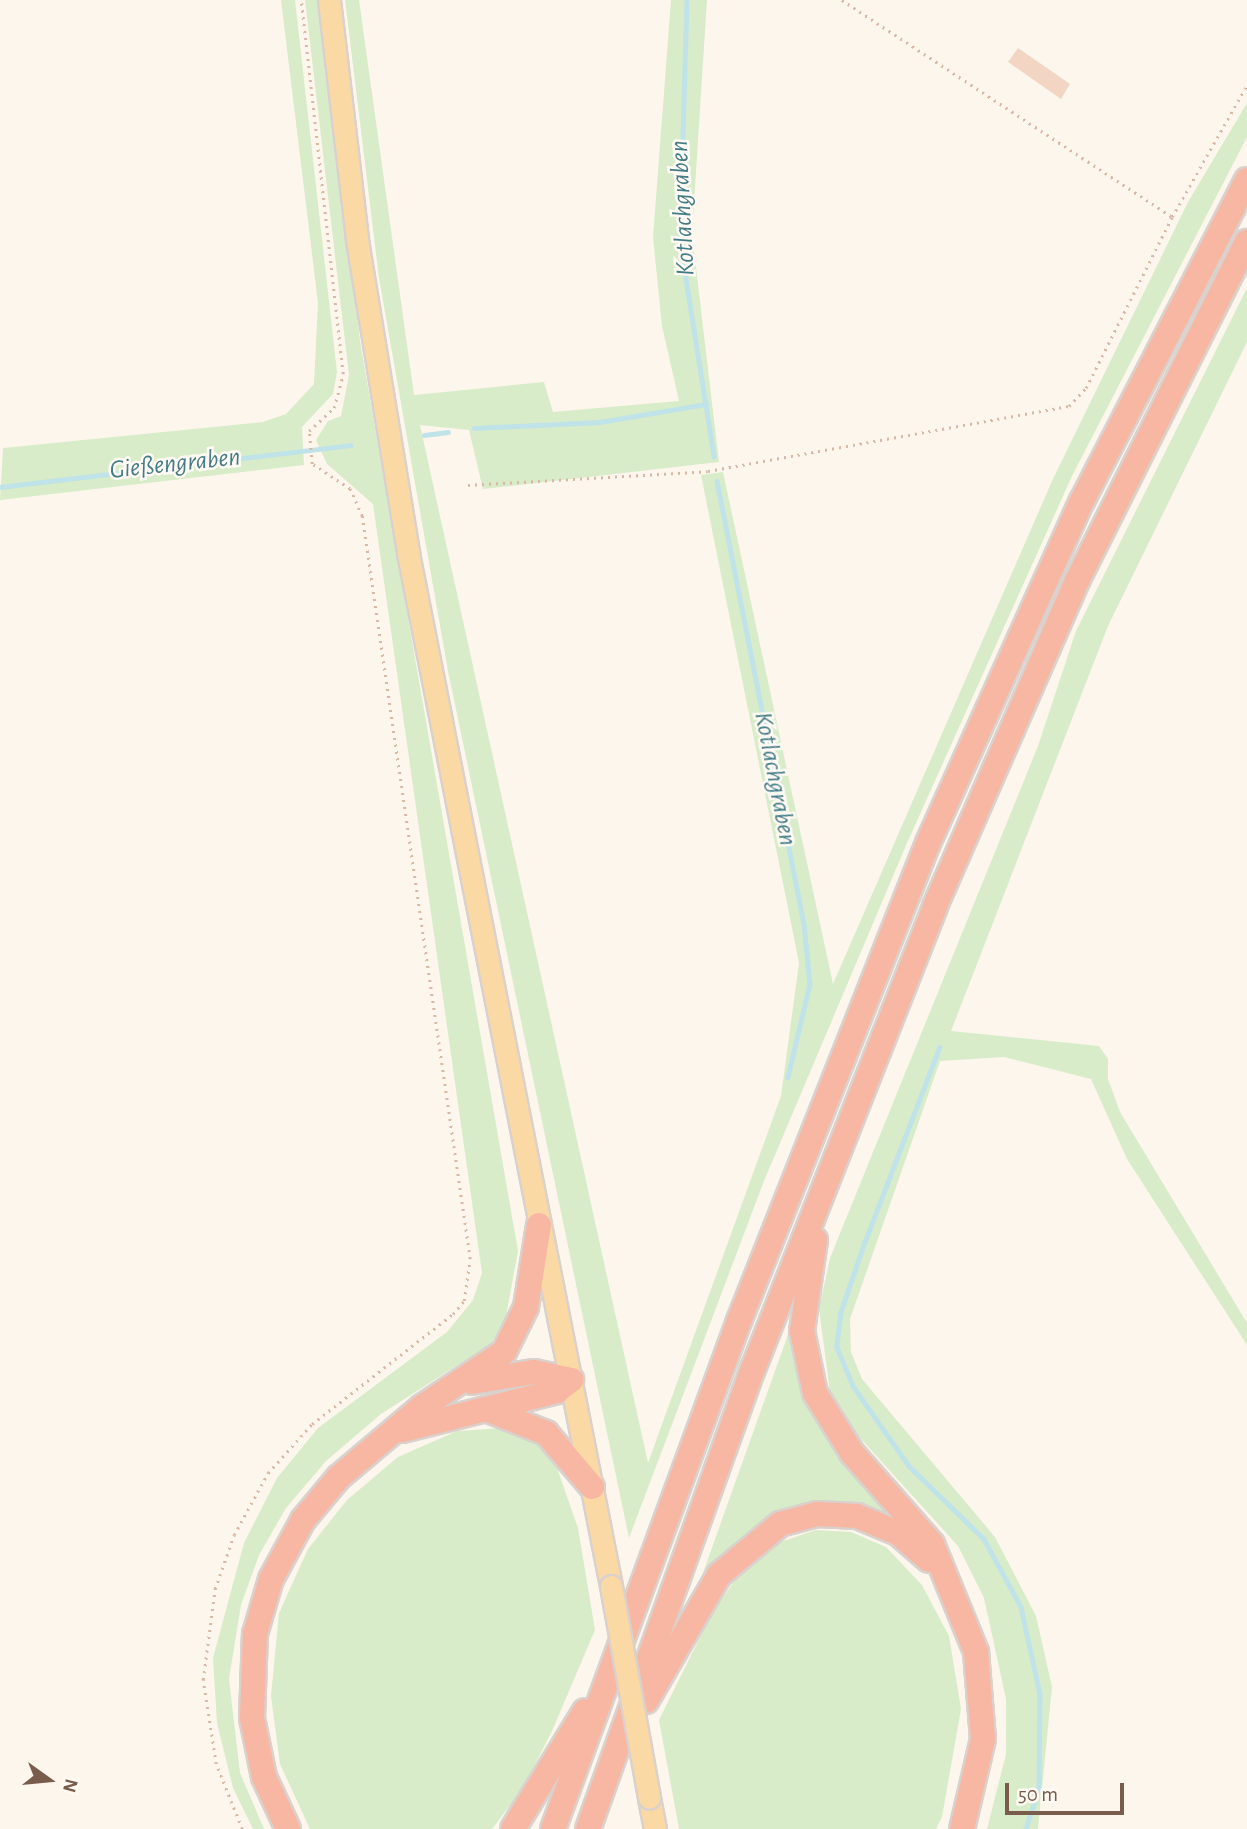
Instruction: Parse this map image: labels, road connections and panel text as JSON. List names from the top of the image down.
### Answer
{
  "water": ["Kotlachgraben", "Gießengraben"],
  "scale_bar": "50 m",
  "north": "right"
}
